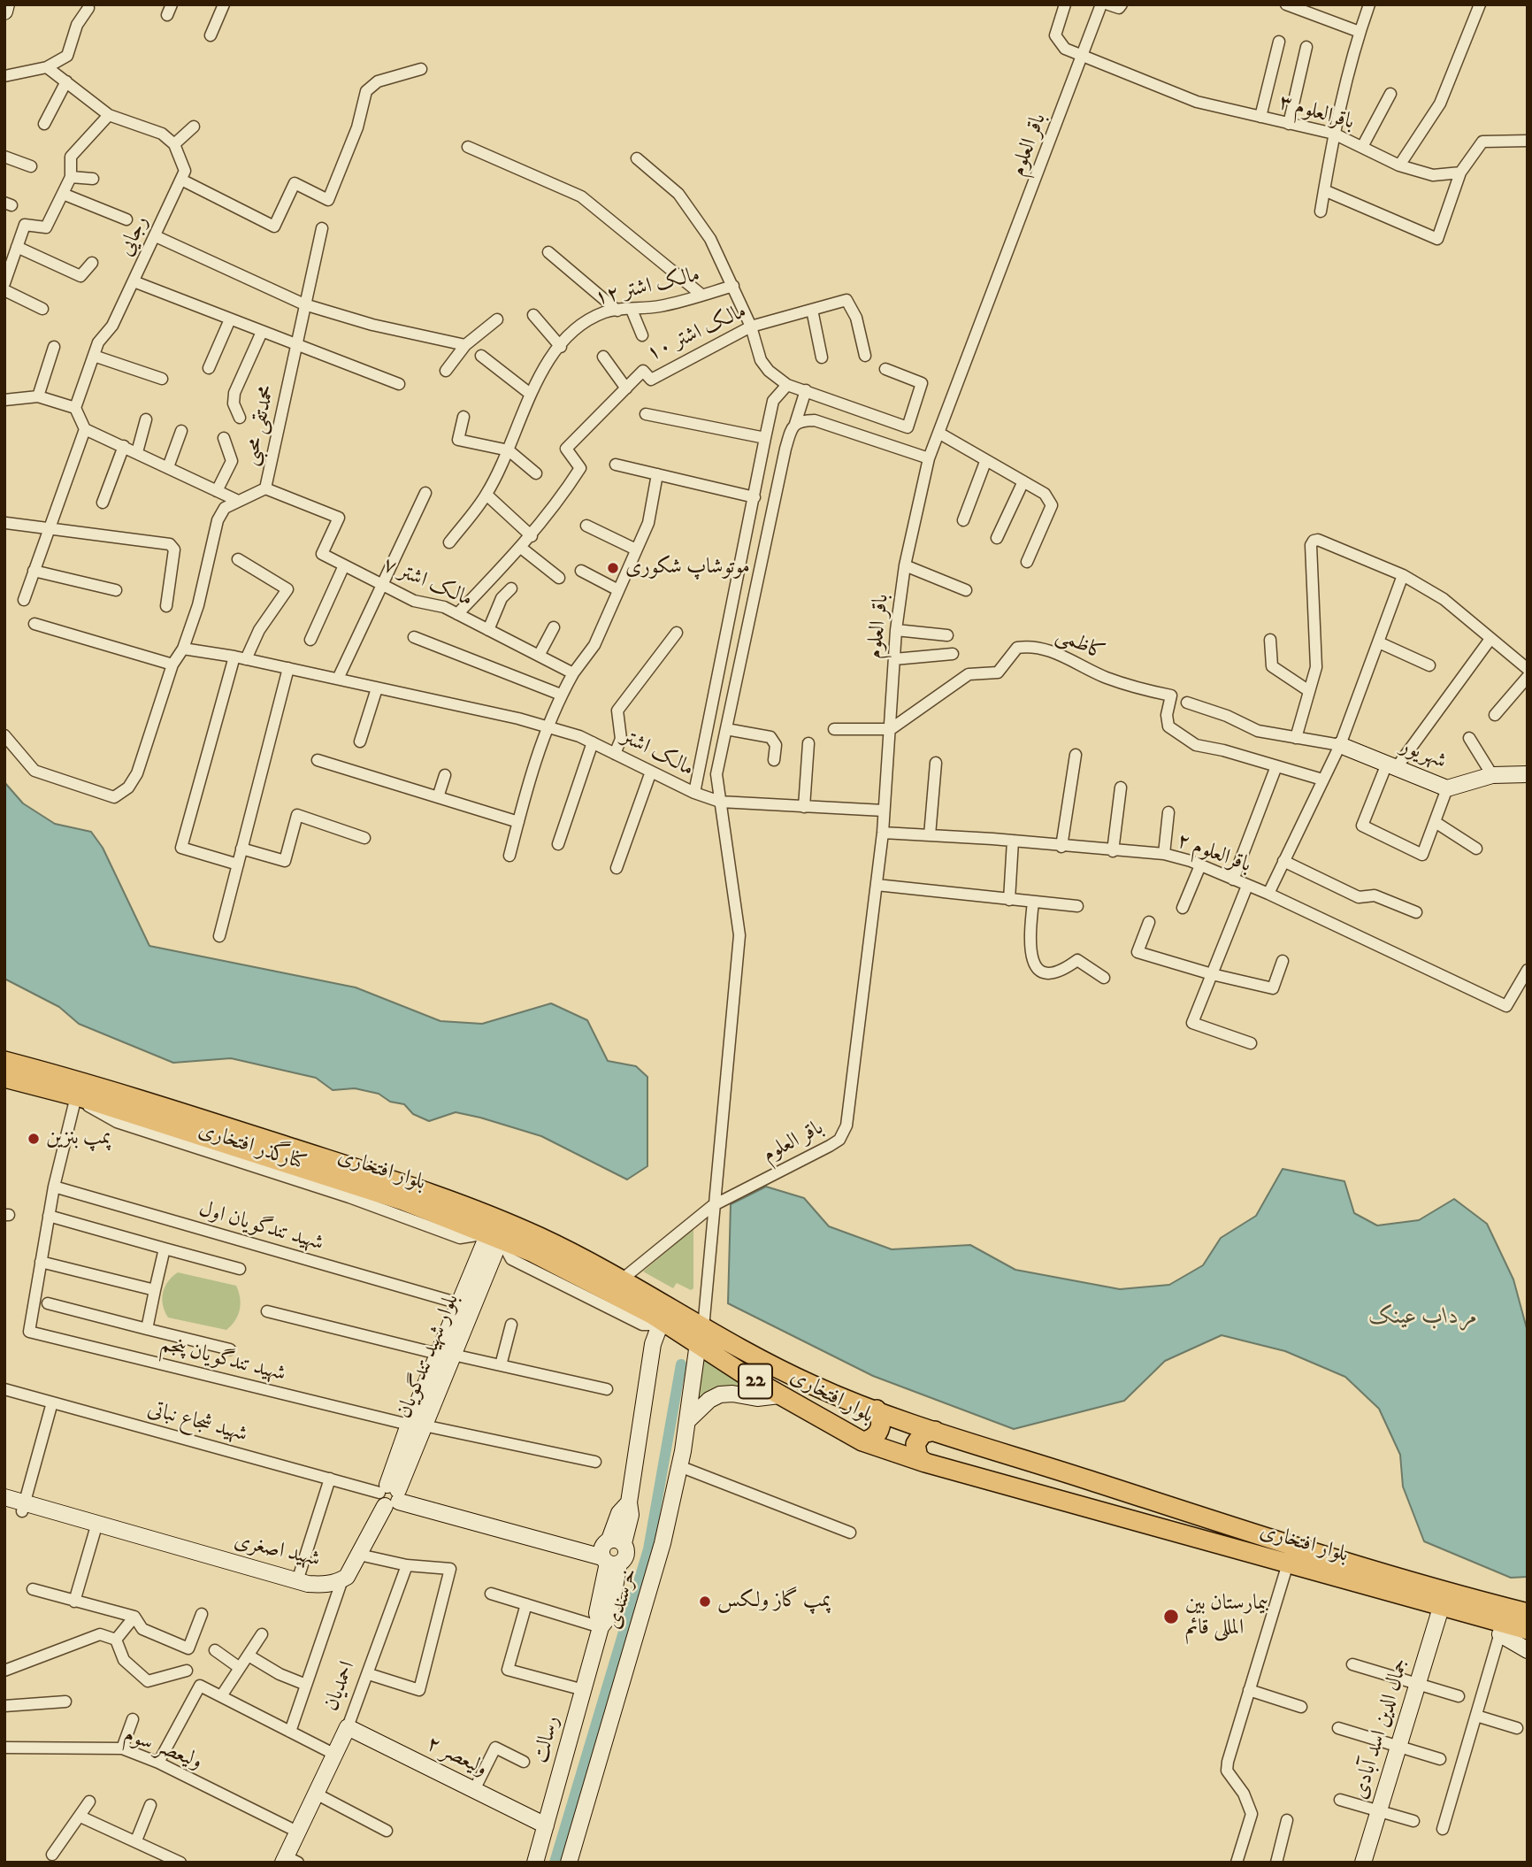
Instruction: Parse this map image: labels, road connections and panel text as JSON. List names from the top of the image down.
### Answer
{
  "streets": {
    "highway": ["بلوار افتخاری", "22"],
    "street": [
      "باقرالعلوم ۳",
      "باقر العلوم",
      "رجایی",
      "مالک اشتر ۱۲",
      "مالک اشتر ۱۰",
      "محمدتقی محبی",
      "مالک اشتر ۷",
      "کاظمی",
      "مالک اشتر",
      "شهریور",
      "باقرالعلوم ۲",
      "شهید تندگویان اول",
      "بلوار شهید تندگویان",
      "شهید تندگویان پنجم",
      "شهید شجاع نباتی",
      "شهید اصغری",
      "خرسندی",
      "احمدیان",
      "جمال الدین اسد آبادی",
      "رسالت",
      "ولیعصر سوم",
      "ولیعصر ۲"
    ]
  },
  "crossings": [
    ["باقرالعلوم ۳", "باقر العلوم"],
    ["باقر العلوم", "کاظمی"],
    ["باقر العلوم", "مالک اشتر"],
    ["باقر العلوم", "باقرالعلوم ۲"],
    ["باقر العلوم", "بلوار افتخاری"],
    ["مالک اشتر ۱۰", "مالک اشتر ۷"],
    ["محمدتقی محبی", "مالک اشتر ۷"],
    ["بلوار افتخاری", "بلوار شهید تندگویان"],
    ["بلوار افتخاری", "خرسندی"],
    ["بلوار افتخاری", "جمال الدین اسد آبادی"],
    ["بلوار افتخاری", "رسالت"],
    ["شهید تندگویان اول", "بلوار شهید تندگویان"],
    ["بلوار شهید تندگویان", "شهید تندگویان پنجم"],
    ["بلوار شهید تندگویان", "شهید شجاع نباتی"],
    ["بلوار شهید تندگویان", "شهید اصغری"],
    ["شهید شجاع نباتی", "شهید اصغری"],
    ["احمدیان", "ولیعصر سوم"],
    ["احمدیان", "ولیعصر ۲"],
    ["رسالت", "ولیعصر ۲"]
  ],
  "water": ["مرداب عینک"],
  "places": [
    "موتوشاپ شکوری",
    "پمپ بنزین",
    "پمپ گاز ولکس",
    "بیمارستان بین المللی قائم"
  ]
}
